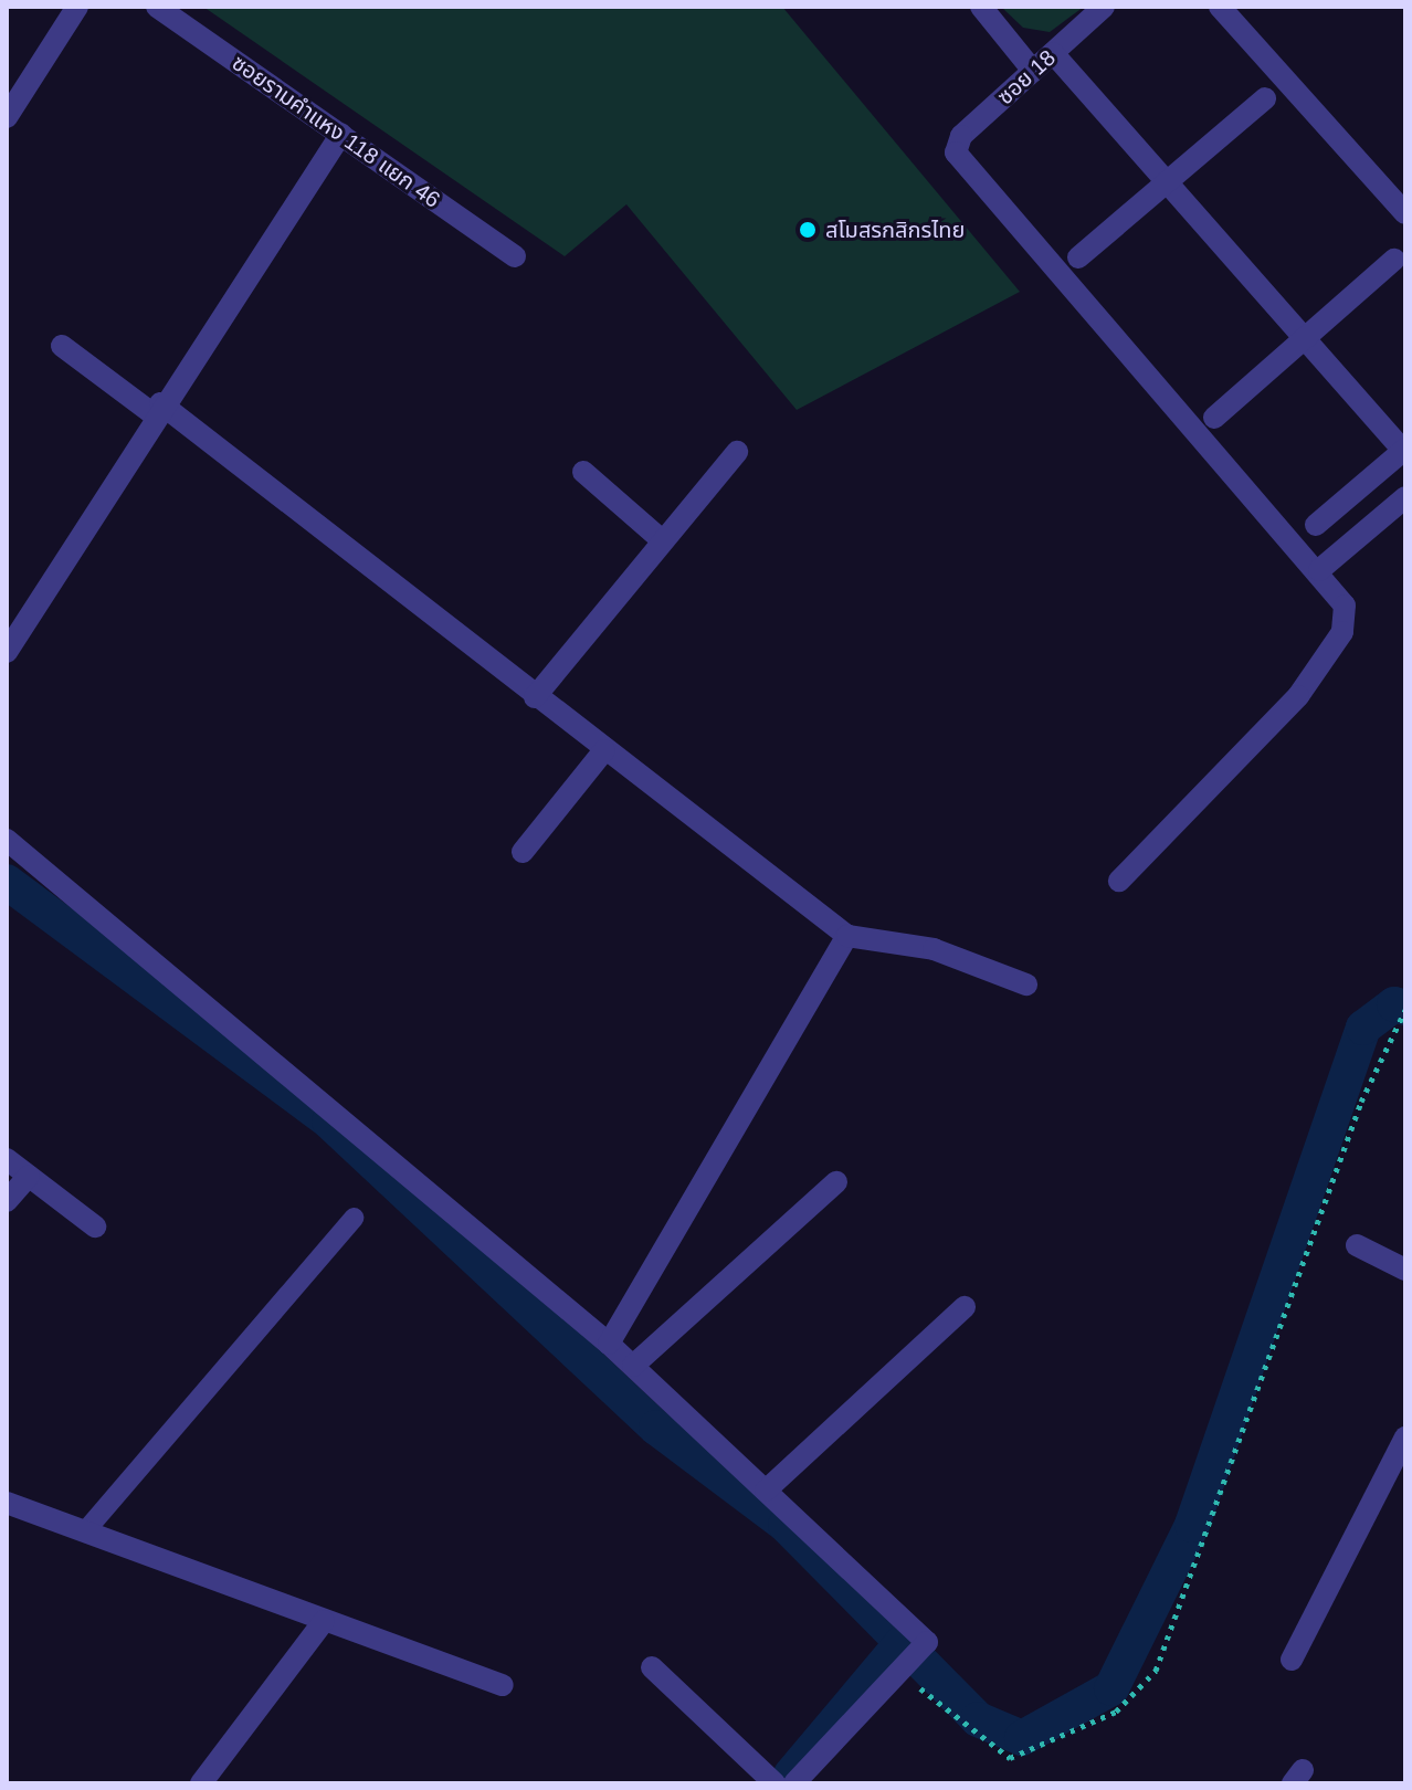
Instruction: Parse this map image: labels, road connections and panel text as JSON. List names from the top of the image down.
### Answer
{
  "streets": {
    "street": ["ซอย 18", "ซอยรามคำแหง 118 แยก 46"]
  },
  "places": ["สโมสรกสิกรไทย"]
}
